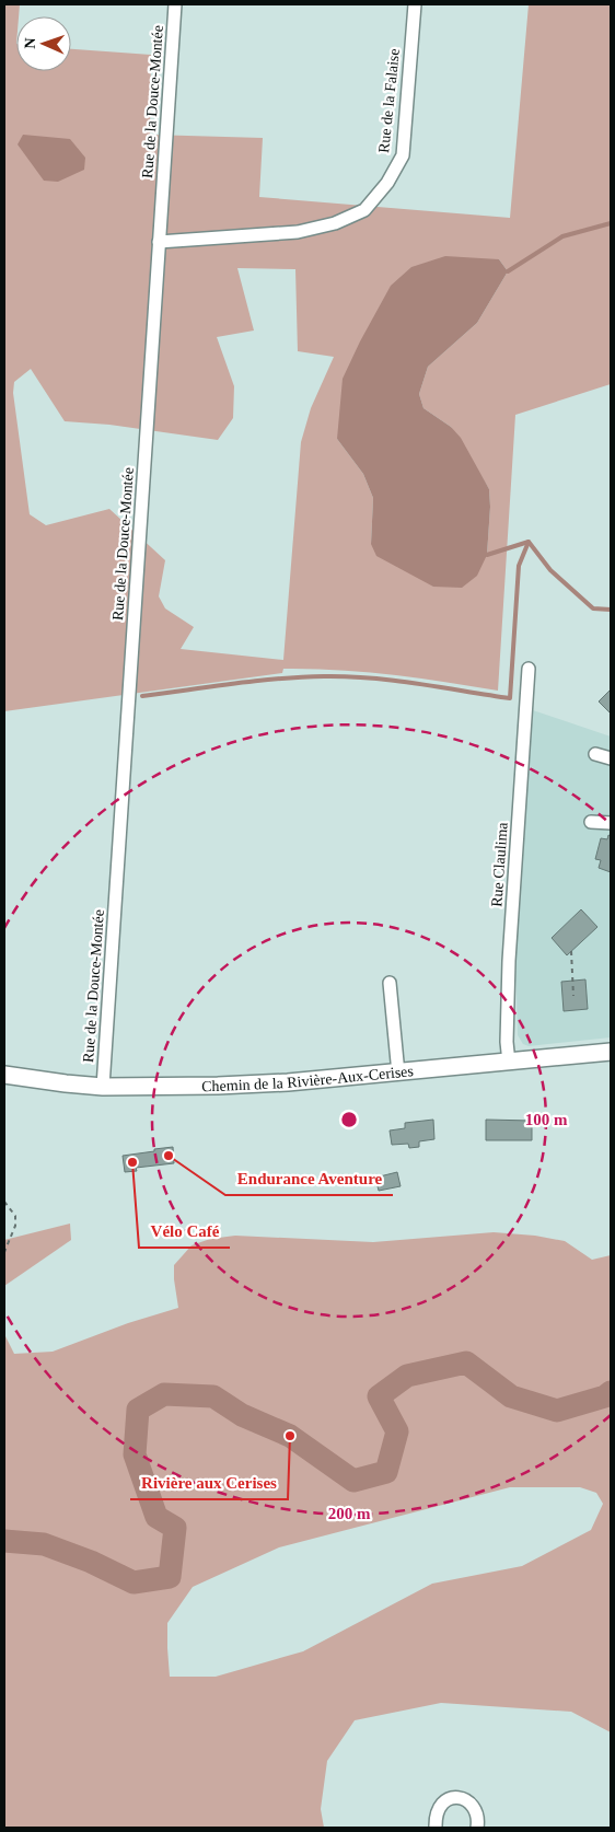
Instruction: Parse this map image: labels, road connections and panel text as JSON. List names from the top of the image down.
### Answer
{
  "streets": {
    "main road": ["Chemin de la Rivière-Aux-Cerises"],
    "street": ["Rue de la Falaise", "Rue de la Douce-Montée", "Rue Claulima"]
  },
  "crossings": [
    ["Rue de la Falaise", "Rue de la Douce-Montée"],
    ["Rue de la Douce-Montée", "Chemin de la Rivière-Aux-Cerises"],
    ["Rue Claulima", "Chemin de la Rivière-Aux-Cerises"]
  ],
  "places": ["Endurance Aventure", "Vélo Café", "Rivière aux Cerises"],
  "north": "left",
  "rings": ["100 m", "200 m"]
}
